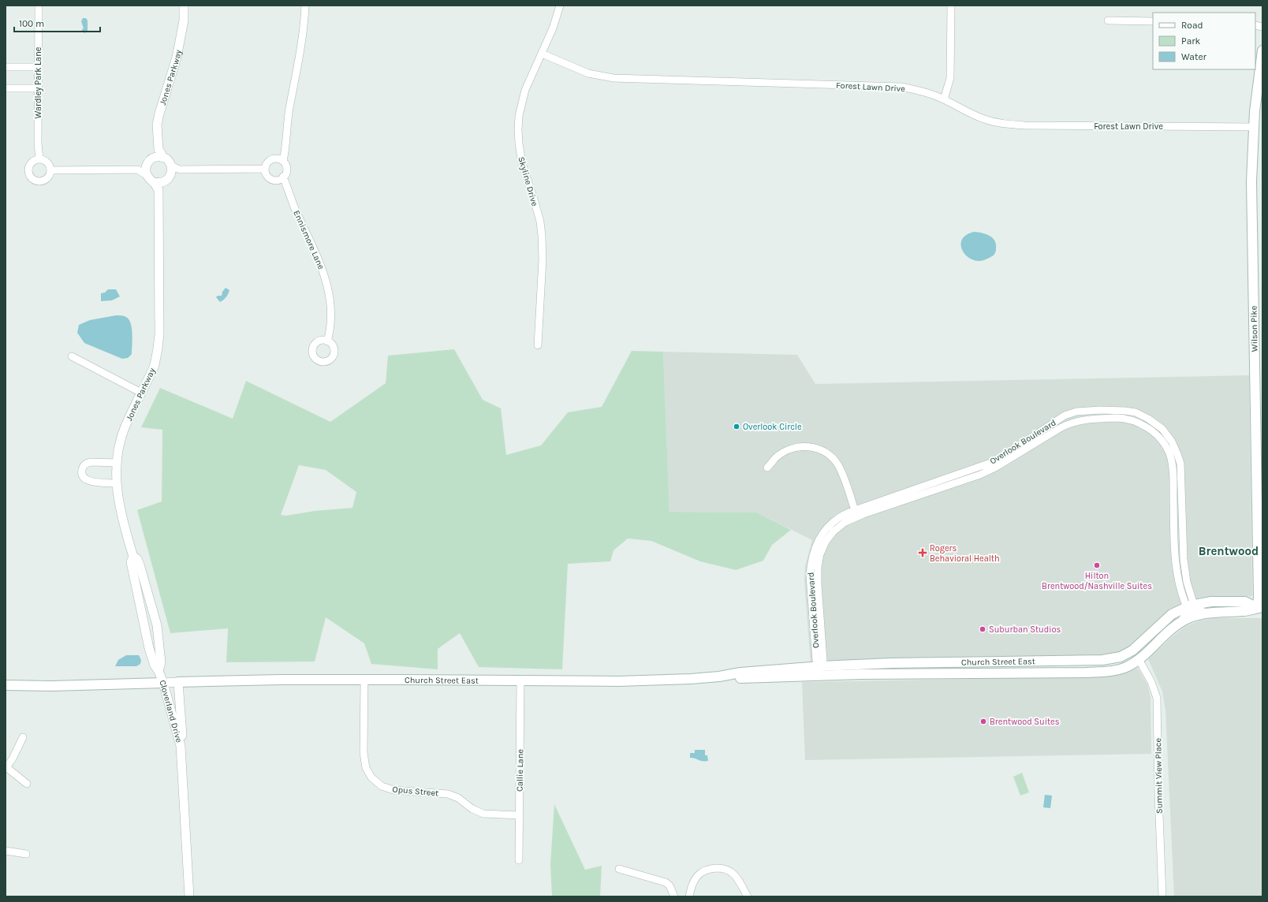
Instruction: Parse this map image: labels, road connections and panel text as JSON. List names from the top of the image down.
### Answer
{
  "streets": {
    "main road": ["Wilson Pike", "Church Street East", "Cloverland Drive"],
    "street": [
      "Jones Parkway",
      "Wardley Park Lane",
      "Forest Lawn Drive",
      "Skyline Drive",
      "Ennismore Lane",
      "Overlook Boulevard",
      "Callie Lane",
      "Summit View Place",
      "Opus Street"
    ]
  },
  "crossings": [
    ["Jones Parkway", "Church Street East"],
    ["Jones Parkway", "Cloverland Drive"],
    ["Forest Lawn Drive", "Skyline Drive"],
    ["Forest Lawn Drive", "Wilson Pike"],
    ["Wilson Pike", "Church Street East"],
    ["Overlook Boulevard", "Church Street East"],
    ["Church Street East", "Cloverland Drive"],
    ["Church Street East", "Callie Lane"],
    ["Church Street East", "Summit View Place"],
    ["Church Street East", "Opus Street"],
    ["Callie Lane", "Opus Street"]
  ],
  "districts": ["Brentwood"],
  "places": {
    "other": [
      "Overlook Circle",
      "Hilton Brentwood/Nashville Suites",
      "Suburban Studios",
      "Brentwood Suites"
    ],
    "health": ["Rogers Behavioral Health"]
  },
  "legend": ["Road", "Park", "Water"],
  "scale_bar": "100 m"
}
